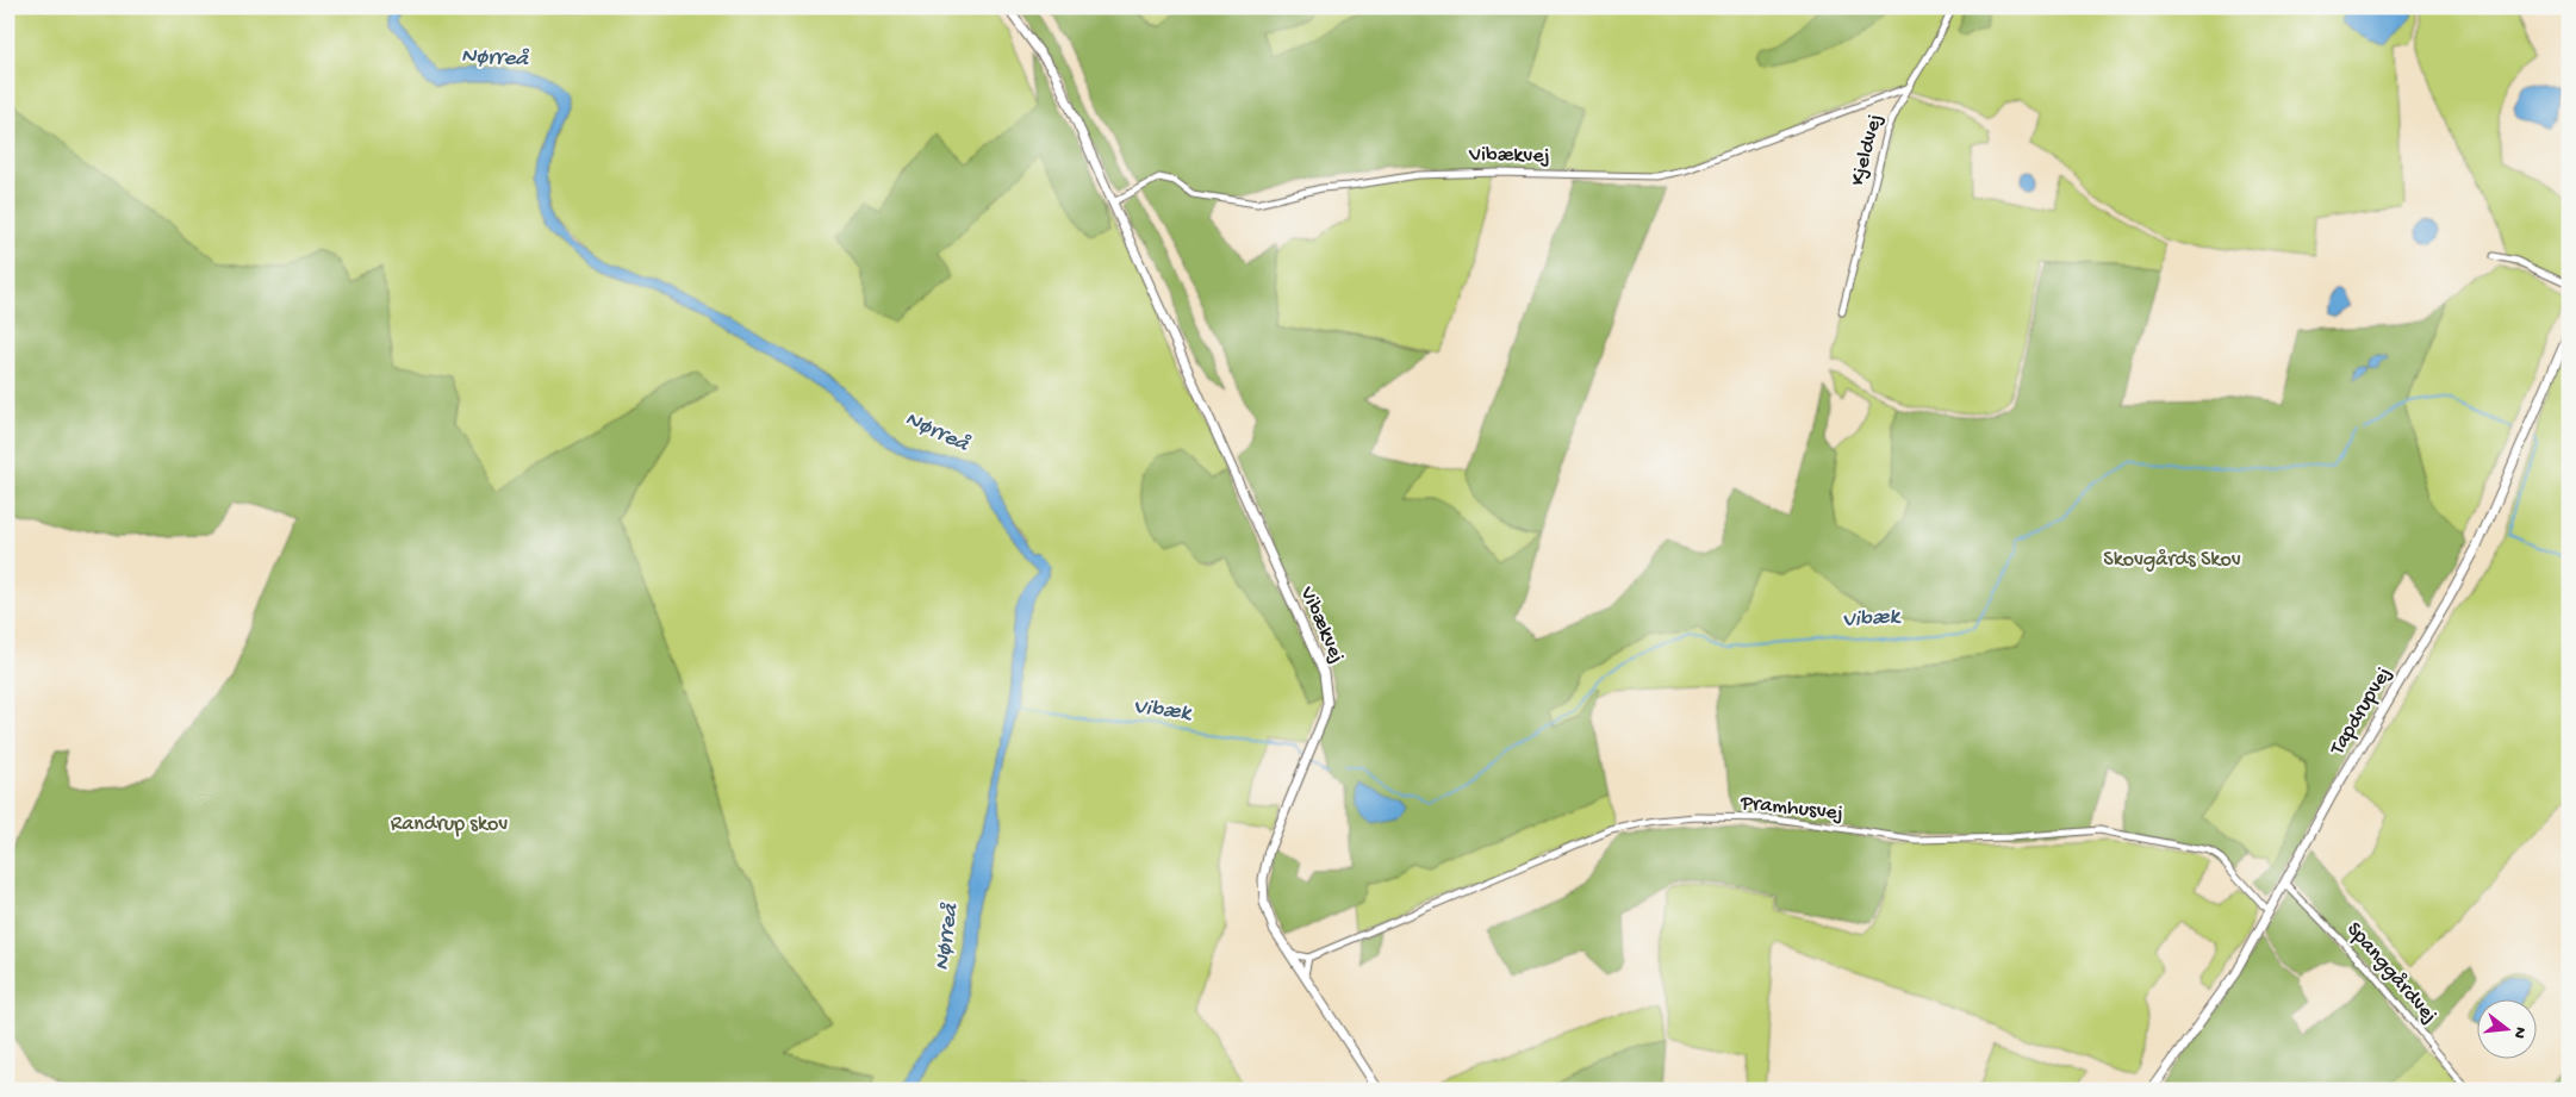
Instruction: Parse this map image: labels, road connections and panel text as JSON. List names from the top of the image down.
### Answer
{
  "streets": {
    "street": [
      "Kjeldvej",
      "Vibækvej",
      "Tapdrupvej",
      "Pramhusvej",
      "Spanggårdvej"
    ]
  },
  "crossings": [
    ["Kjeldvej", "Vibækvej"],
    ["Tapdrupvej", "Pramhusvej"],
    ["Tapdrupvej", "Spanggårdvej"]
  ],
  "water": ["Nørreå", "Vibæk"],
  "parks": ["Skovgårds Skov", "Randrup skov"],
  "north": "right"
}
